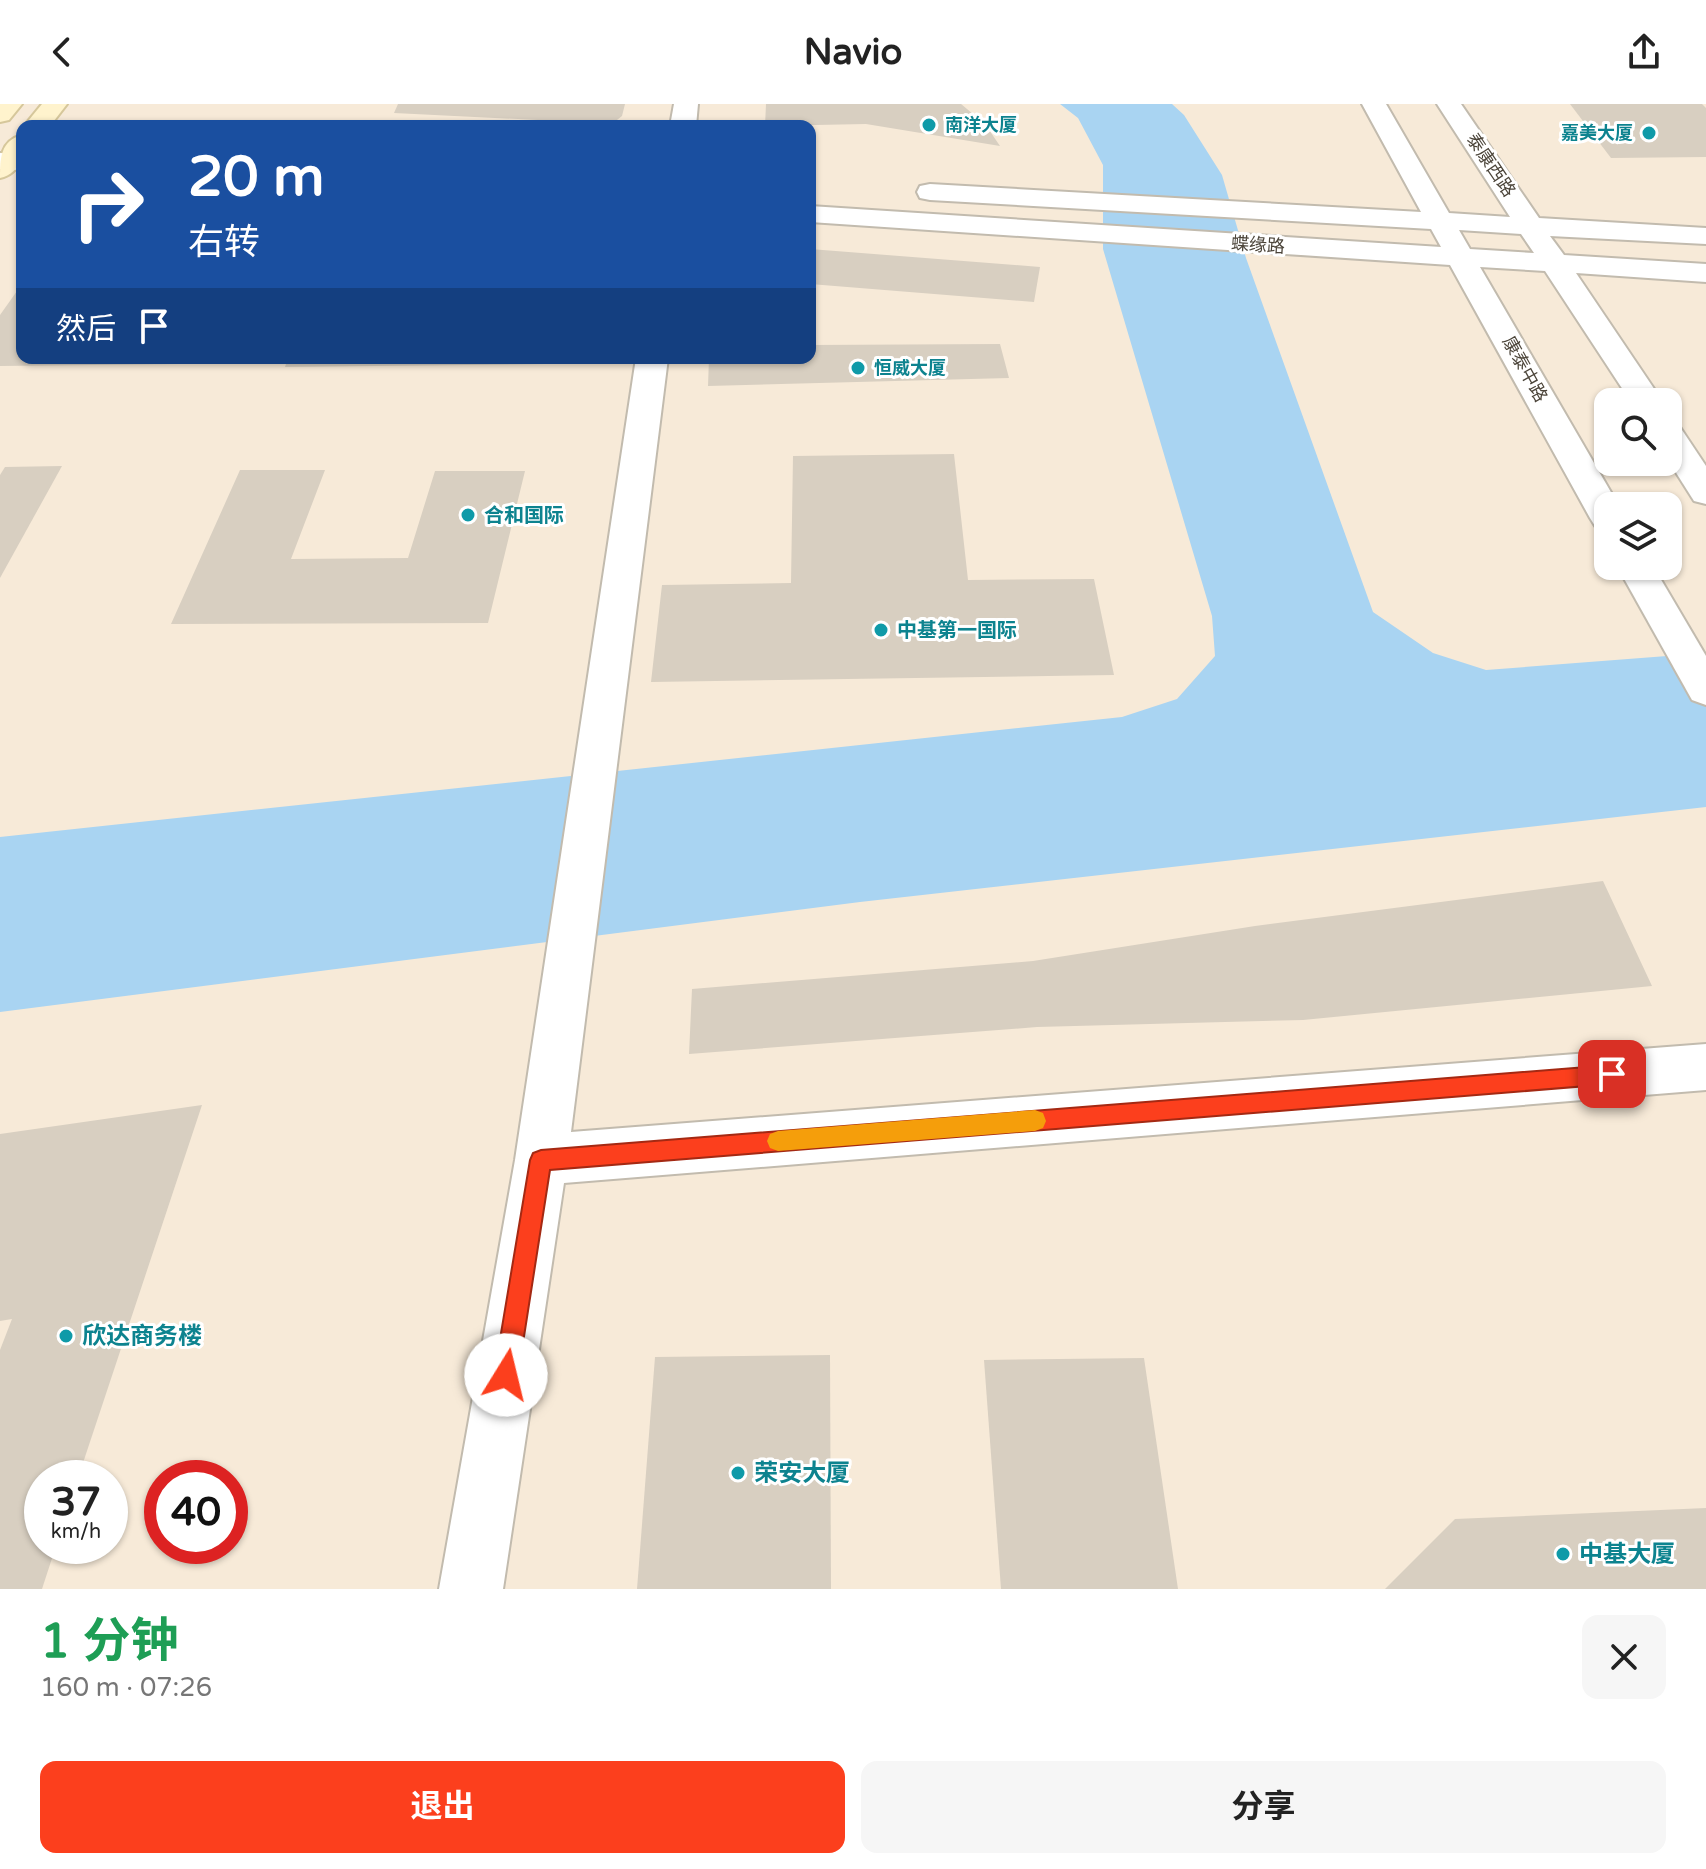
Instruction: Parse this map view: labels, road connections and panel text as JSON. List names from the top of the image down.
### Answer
{
  "streets": {
    "street": ["泰康西路", "蝶缘路", "康泰中路"]
  },
  "crossings": [
    ["泰康西路", "蝶缘路"],
    ["蝶缘路", "康泰中路"]
  ],
  "places": [
    "南洋大厦",
    "嘉美大厦",
    "恒威大厦",
    "合和国际",
    "中基第一国际",
    "欣达商务楼",
    "荣安大厦",
    "中基大厦"
  ],
  "page": {
    "header": "Navio",
    "turn": ["20 m", "右转"],
    "then": "然后",
    "speed": "37 km/h",
    "limit": "40",
    "heading": ["1 分钟", "160 m · 07:26"],
    "buttons": ["退出", "分享"]
  }
}
